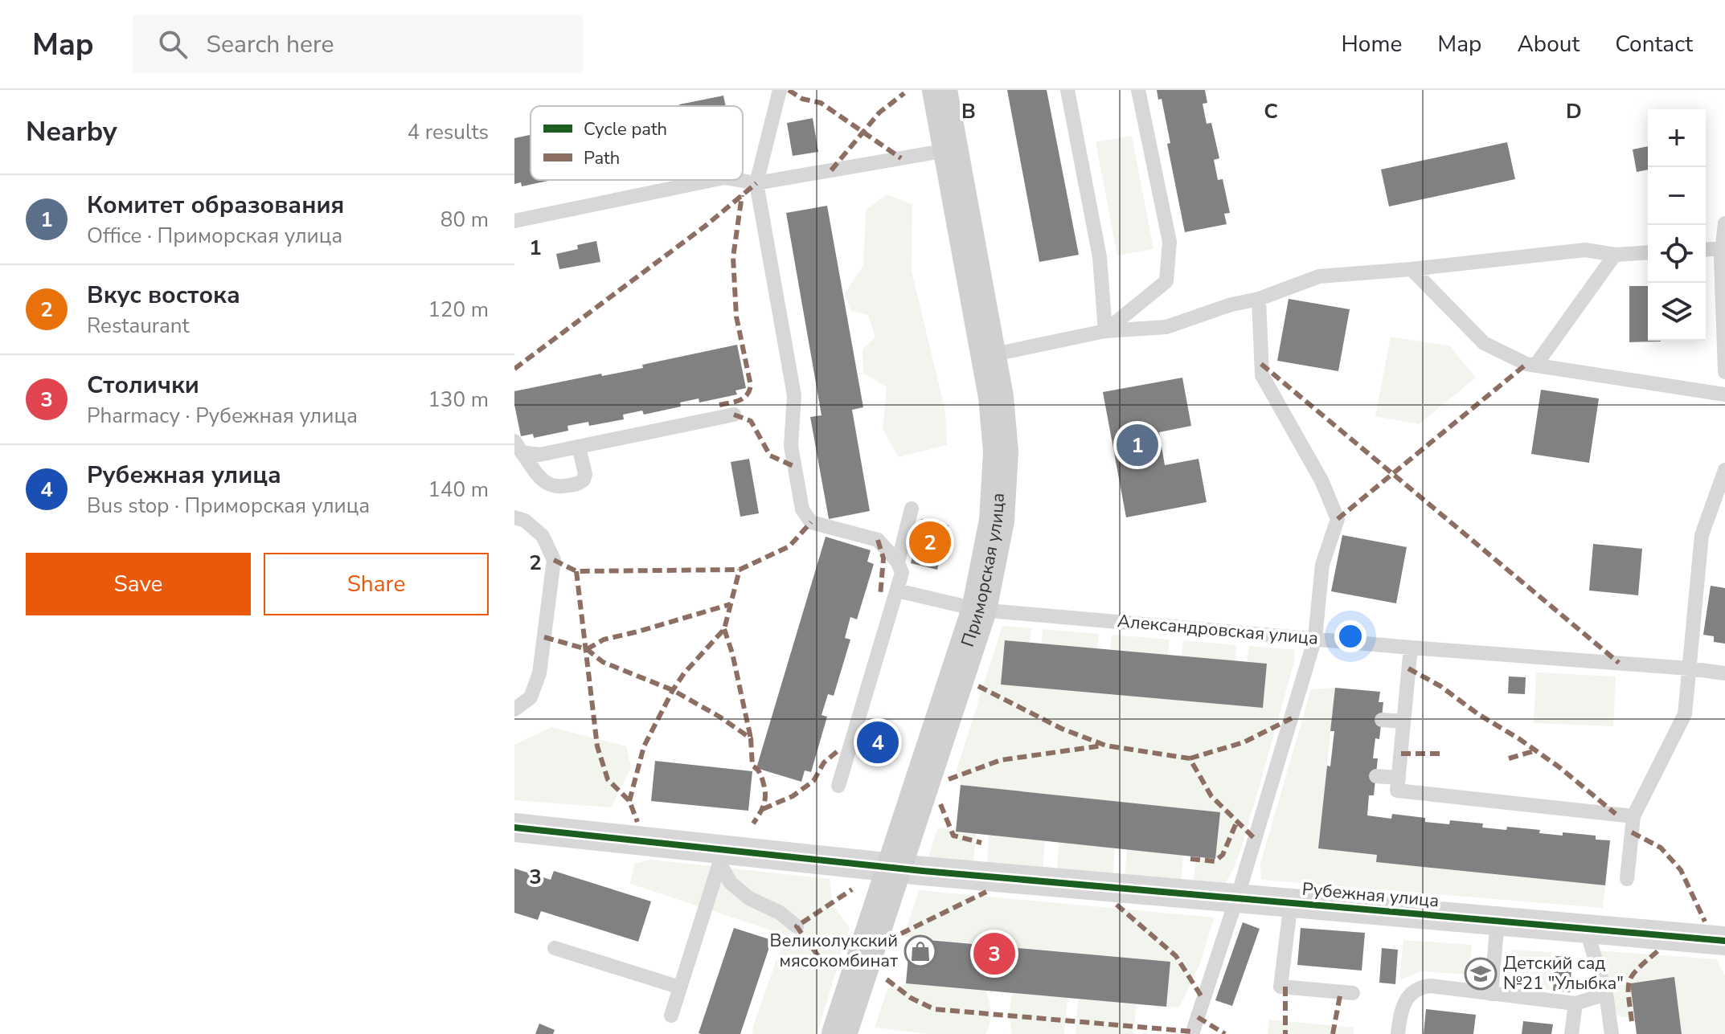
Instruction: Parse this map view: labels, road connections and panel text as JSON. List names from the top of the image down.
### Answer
{
  "streets": {
    "main road": ["Приморская улица"],
    "street": ["Рубежная улица"],
    "lane": ["Александровская улица"]
  },
  "crossings": [
    ["Приморская улица", "Александровская улица"],
    ["Приморская улица", "Рубежная улица"]
  ],
  "places": {
    "shop": ["Великолукский мясокомбинат"],
    "school or university": ["Детский сад №21 \"Улыбка\""]
  },
  "legend": ["Cycle path", "Path"],
  "page": {
    "header": "Map",
    "search": "Search here",
    "nav": [
      "Home",
      "Map",
      "About",
      "Contact"
    ],
    "heading": ["Nearby", "4 results"],
    "map_buttons": ["+", "−"],
    "list": [
      {
        "mark": "1",
        "name": "Комитет образования",
        "note": "Office · Приморская улица",
        "value": "80 m"
      },
      {
        "mark": "2",
        "name": "Вкус востока",
        "note": "Restaurant",
        "value": "120 m"
      },
      {
        "mark": "3",
        "name": "Столички",
        "note": "Pharmacy · Рубежная улица",
        "value": "130 m"
      },
      {
        "mark": "4",
        "name": "Рубежная улица",
        "note": "Bus stop · Приморская улица",
        "value": "140 m"
      }
    ],
    "pins": [
      "1",
      "2",
      "4",
      "3"
    ],
    "buttons": ["Save", "Share"]
  },
  "grid": {
    "columns": ["B", "C", "D"],
    "rows": ["1", "2", "3"]
  }
}
